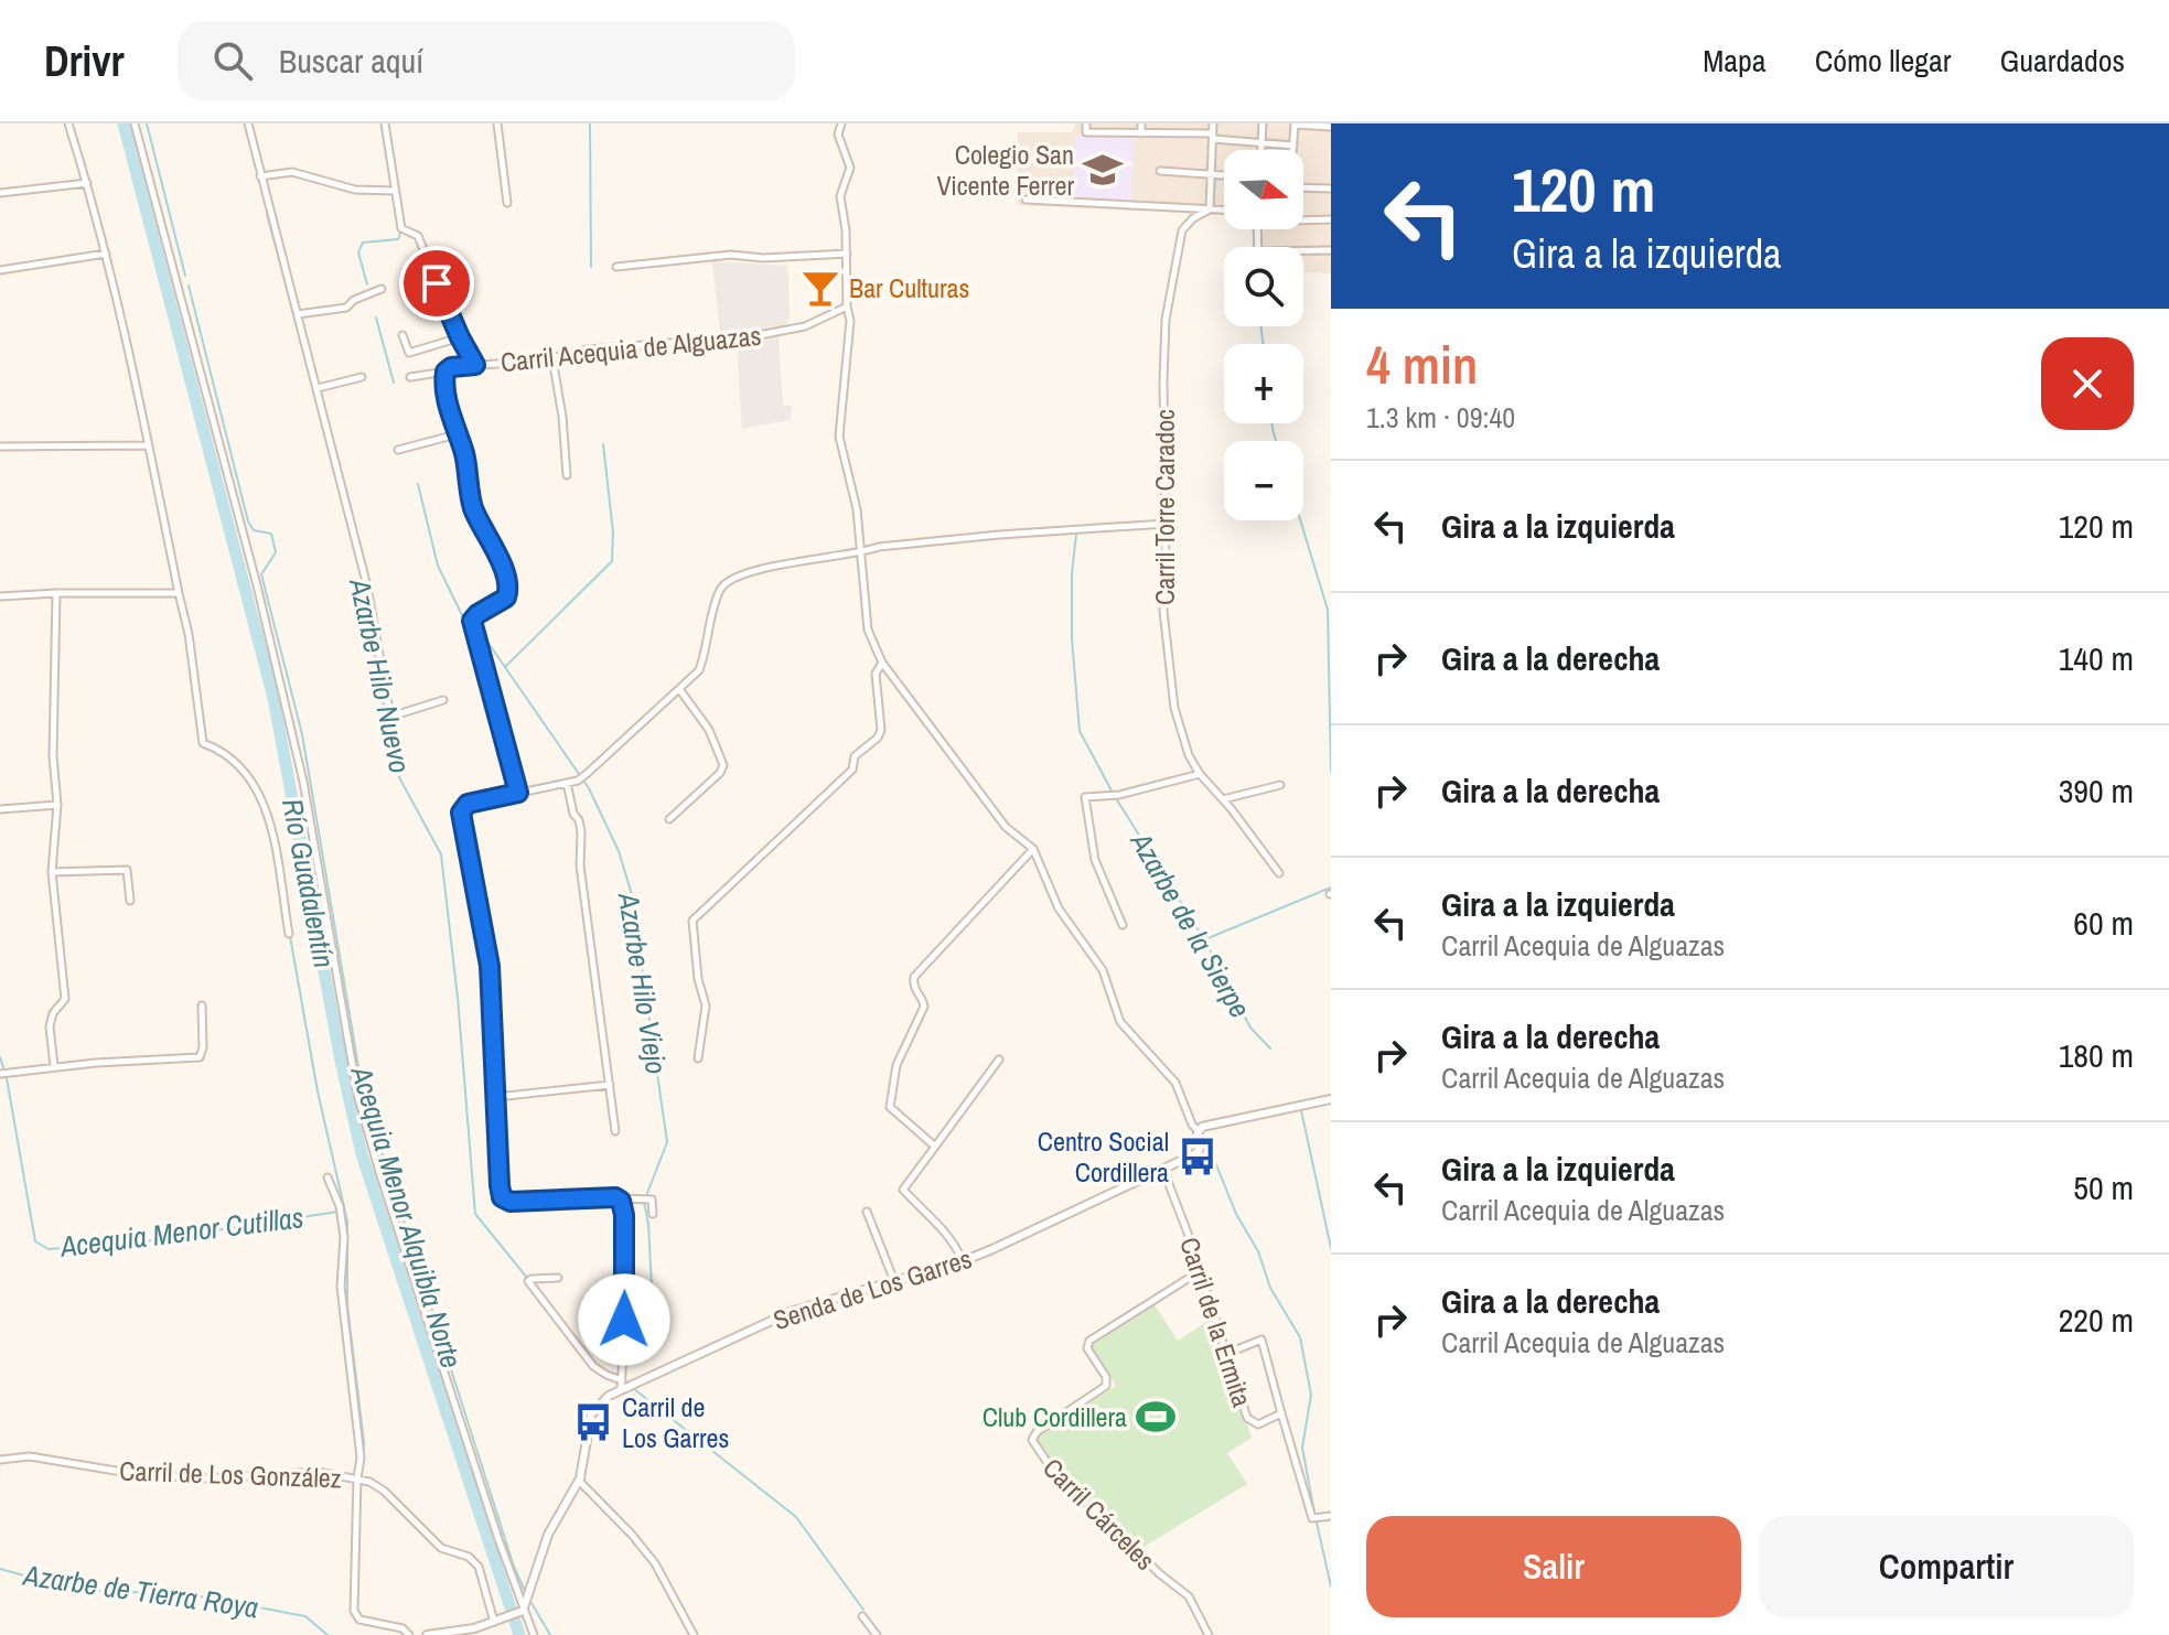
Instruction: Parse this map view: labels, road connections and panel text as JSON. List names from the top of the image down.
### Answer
{
  "streets": {
    "street": [
      "Carril Acequia de Alguazas",
      "Carril Torre Caradoc",
      "Senda de Los Garres",
      "Carril de la Ermita",
      "Carril de Los González",
      "Carril Cárceles"
    ]
  },
  "crossings": [
    ["Senda de Los Garres", "Carril de la Ermita"],
    ["Carril de la Ermita", "Carril Cárceles"]
  ],
  "water": [
    "Azarbe Hilo Nuevo",
    "Río Guadalentín",
    "Azarbe de la Sierpe",
    "Azarbe Hilo Viejo",
    "Acequia Menor Alquibla Norte",
    "Acequia Menor Cutillas",
    "Azarbe de Tierra Roya"
  ],
  "places": {
    "school or university": ["Colegio San Vicente Ferrer"],
    "bar": ["Bar Culturas"],
    "bus stop": ["Centro Social Cordillera", "Carril de Los Garres"],
    "sports": ["Club Cordillera"]
  },
  "north": "right",
  "page": {
    "header": "Drivr",
    "search": "Buscar aquí",
    "nav": ["Mapa", "Cómo llegar", "Guardados"],
    "turn": ["120 m", "Gira a la izquierda"],
    "map_buttons": ["+", "−"],
    "heading": ["4 min", "1.3 km · 09:40"],
    "list": [
      {
        "name": "Gira a la izquierda",
        "value": "120 m"
      },
      {
        "name": "Gira a la derecha",
        "value": "140 m"
      },
      {
        "name": "Gira a la derecha",
        "value": "390 m"
      },
      {
        "name": "Gira a la izquierda",
        "note": "Carril Acequia de Alguazas",
        "value": "60 m"
      },
      {
        "name": "Gira a la derecha",
        "note": "Carril Acequia de Alguazas",
        "value": "180 m"
      },
      {
        "name": "Gira a la izquierda",
        "note": "Carril Acequia de Alguazas",
        "value": "50 m"
      },
      {
        "name": "Gira a la derecha",
        "note": "Carril Acequia de Alguazas",
        "value": "220 m"
      }
    ],
    "buttons": ["Salir", "Compartir"]
  }
}
